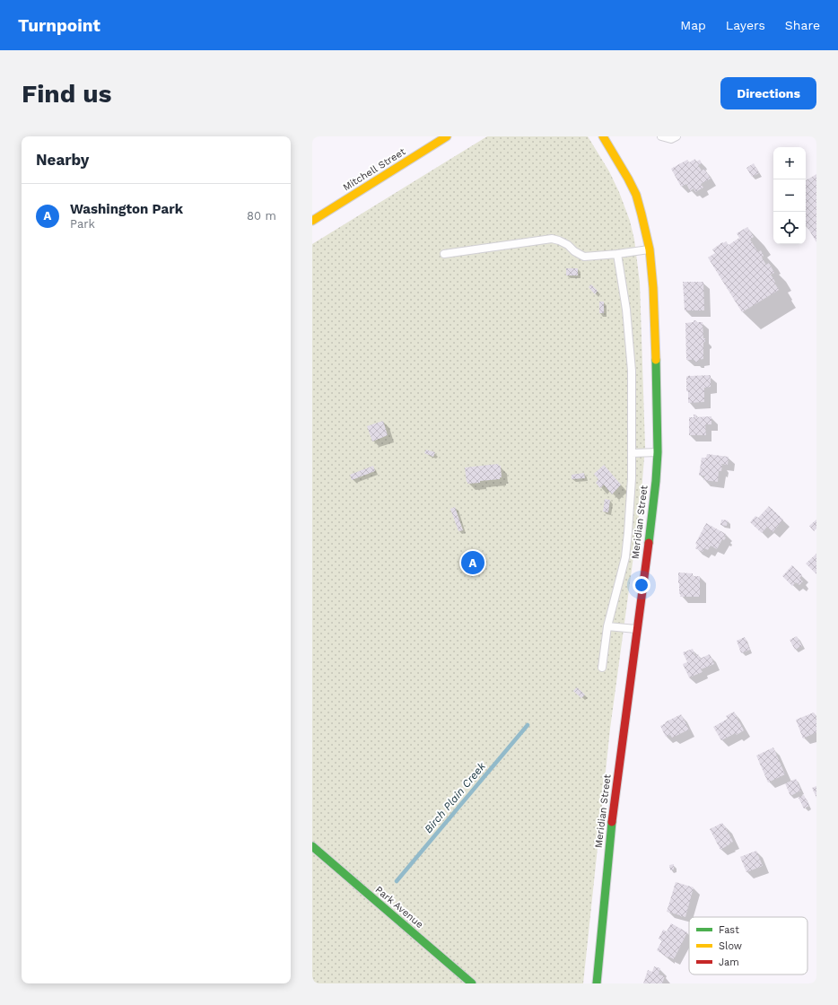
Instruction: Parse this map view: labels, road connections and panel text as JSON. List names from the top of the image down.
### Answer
{
  "streets": {
    "street": ["Mitchell Street", "Meridian Street", "Park Avenue"]
  },
  "water": ["Birch Plain Creek"],
  "legend": ["Fast", "Slow", "Jam"],
  "page": {
    "header": "Turnpoint",
    "nav": ["Map", "Layers", "Share"],
    "buttons": "Directions",
    "title": "Find us",
    "heading": "Nearby",
    "map_buttons": ["+", "−"],
    "list": [
      {
        "mark": "A",
        "name": "Washington Park",
        "note": "Park",
        "value": "80 m"
      }
    ],
    "pins": "A"
  }
}
